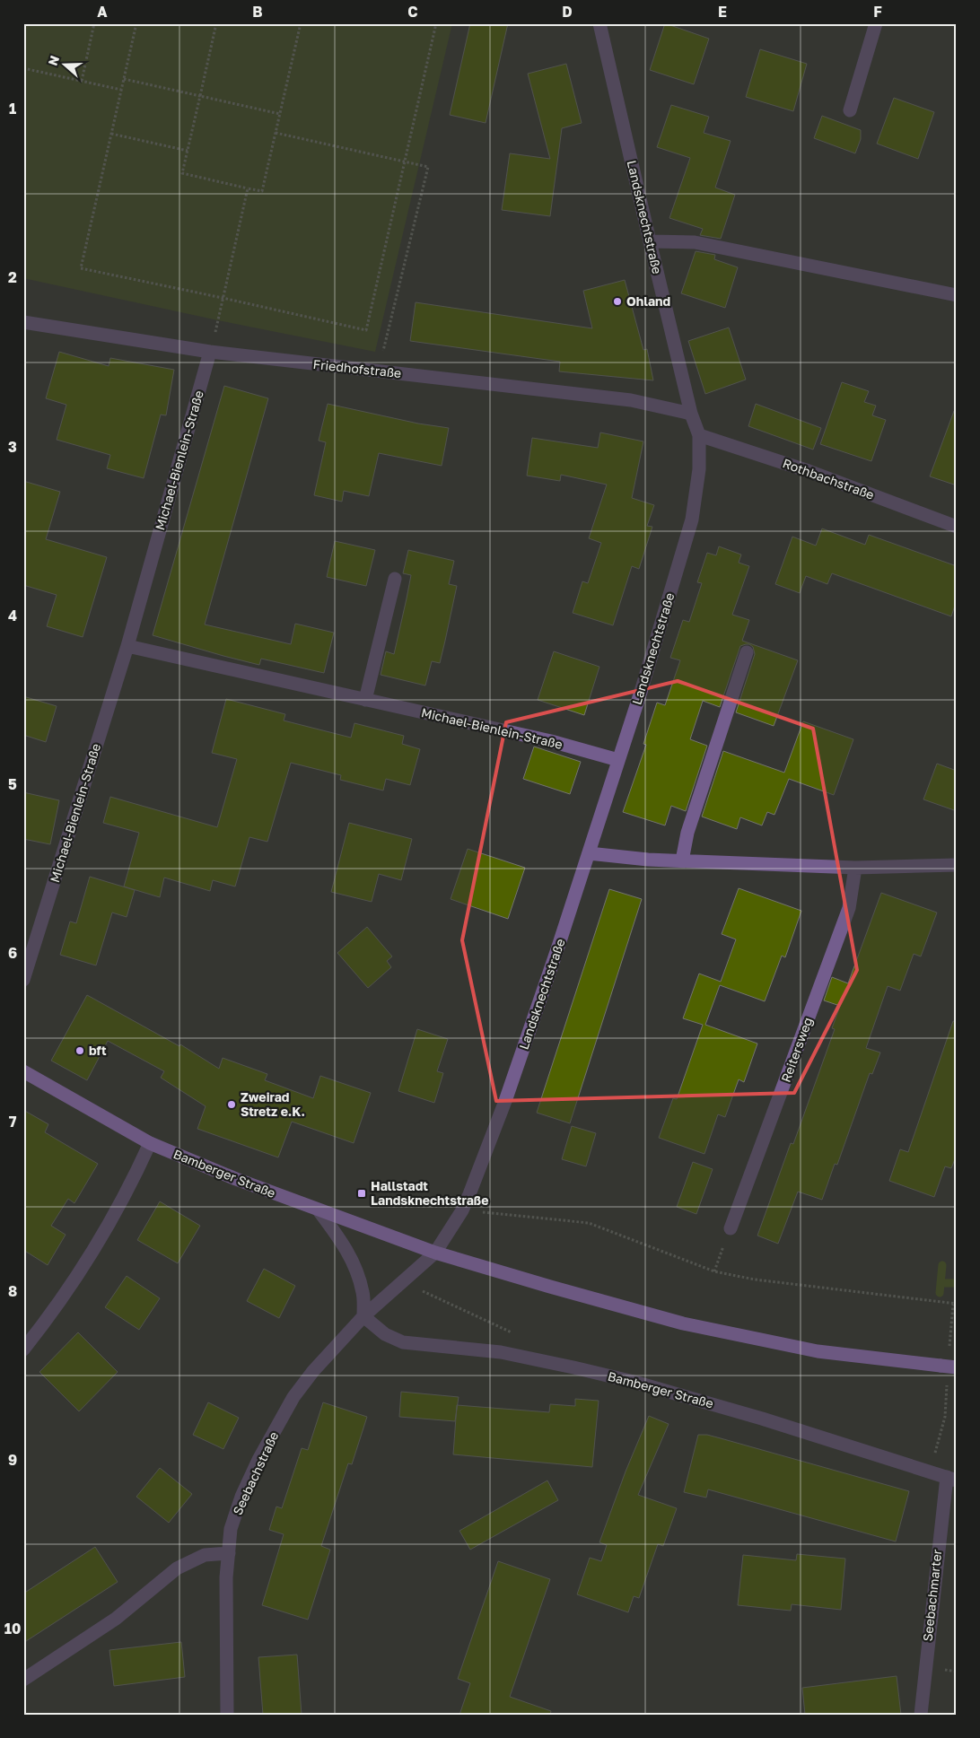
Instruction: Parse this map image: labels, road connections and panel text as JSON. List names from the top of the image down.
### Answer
{
  "streets": {
    "main road": ["Bamberger Straße"],
    "street": [
      "Landsknechtstraße",
      "Friedhofstraße",
      "Michael-Bienlein-Straße",
      "Rothbachstraße",
      "Reitersweg",
      "Seebachstraße",
      "Seebachmarter"
    ]
  },
  "crossings": [
    ["Landsknechtstraße", "Friedhofstraße"],
    ["Landsknechtstraße", "Michael-Bienlein-Straße"],
    ["Landsknechtstraße", "Rothbachstraße"],
    ["Landsknechtstraße", "Bamberger Straße"],
    ["Landsknechtstraße", "Seebachstraße"],
    ["Friedhofstraße", "Michael-Bienlein-Straße"],
    ["Bamberger Straße", "Seebachstraße"],
    ["Bamberger Straße", "Seebachmarter"]
  ],
  "places": {
    "other": ["Ohland", "bft", "Zweirad Stretz e.K."],
    "transit": ["Hallstadt Landsknechtstraße"]
  },
  "north": "left",
  "grid": {
    "columns": [
      "A",
      "B",
      "C",
      "D",
      "E",
      "F"
    ],
    "rows": [
      "1",
      "2",
      "3",
      "4",
      "5",
      "6",
      "7",
      "8",
      "9",
      "10"
    ]
  }
}
